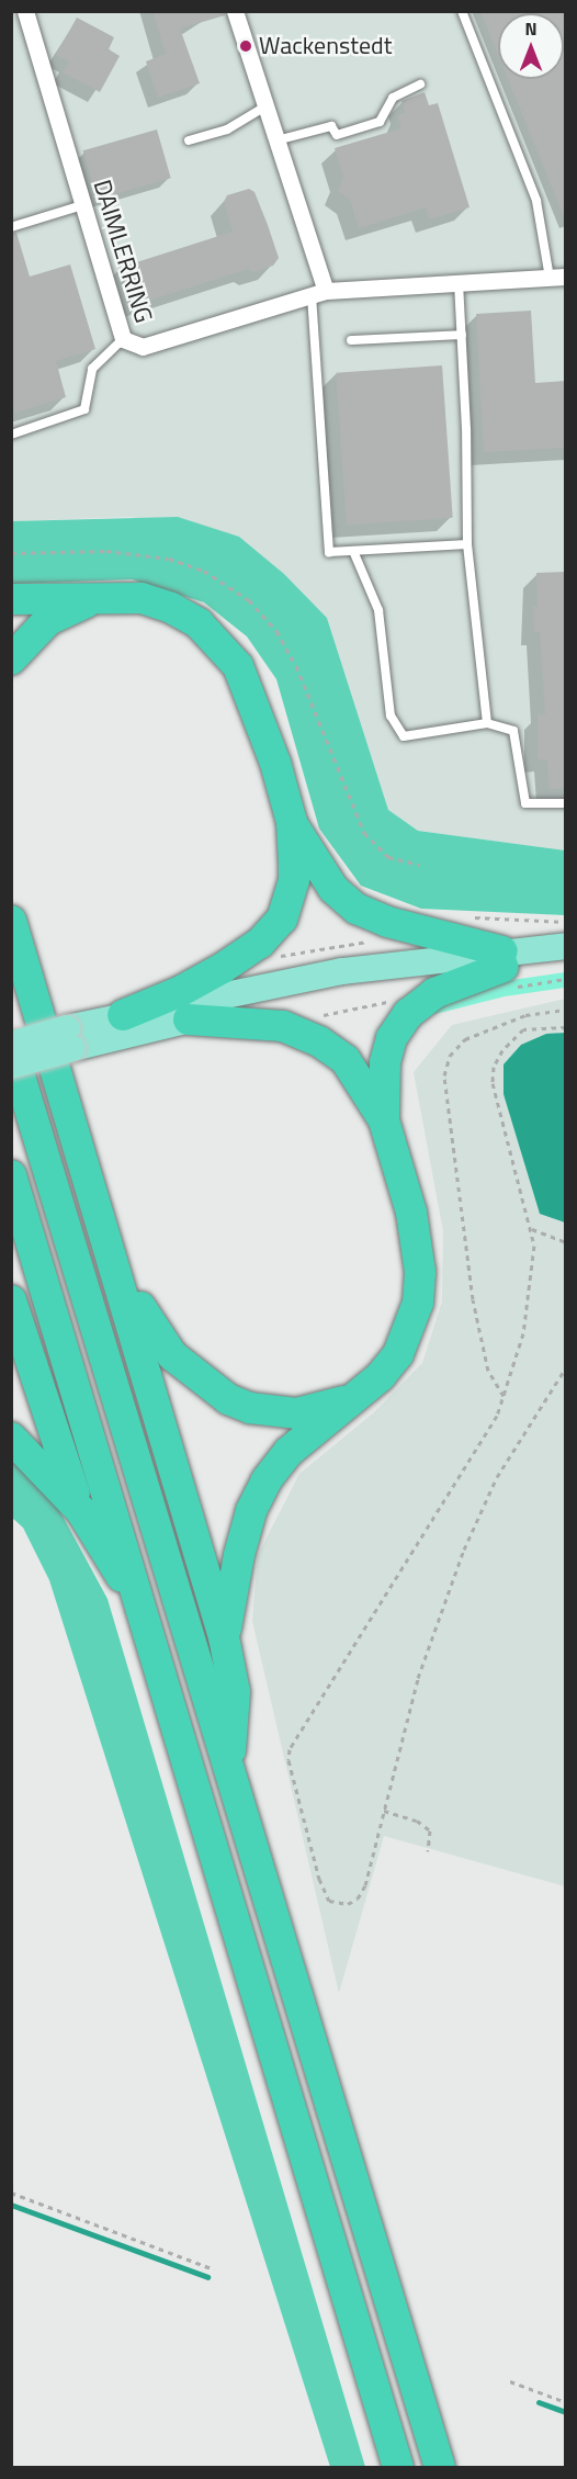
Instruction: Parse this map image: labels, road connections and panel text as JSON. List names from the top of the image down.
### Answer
{
  "streets": {
    "street": ["DAIMLERRING"]
  },
  "places": ["Wackenstedt"],
  "north": "top"
}
